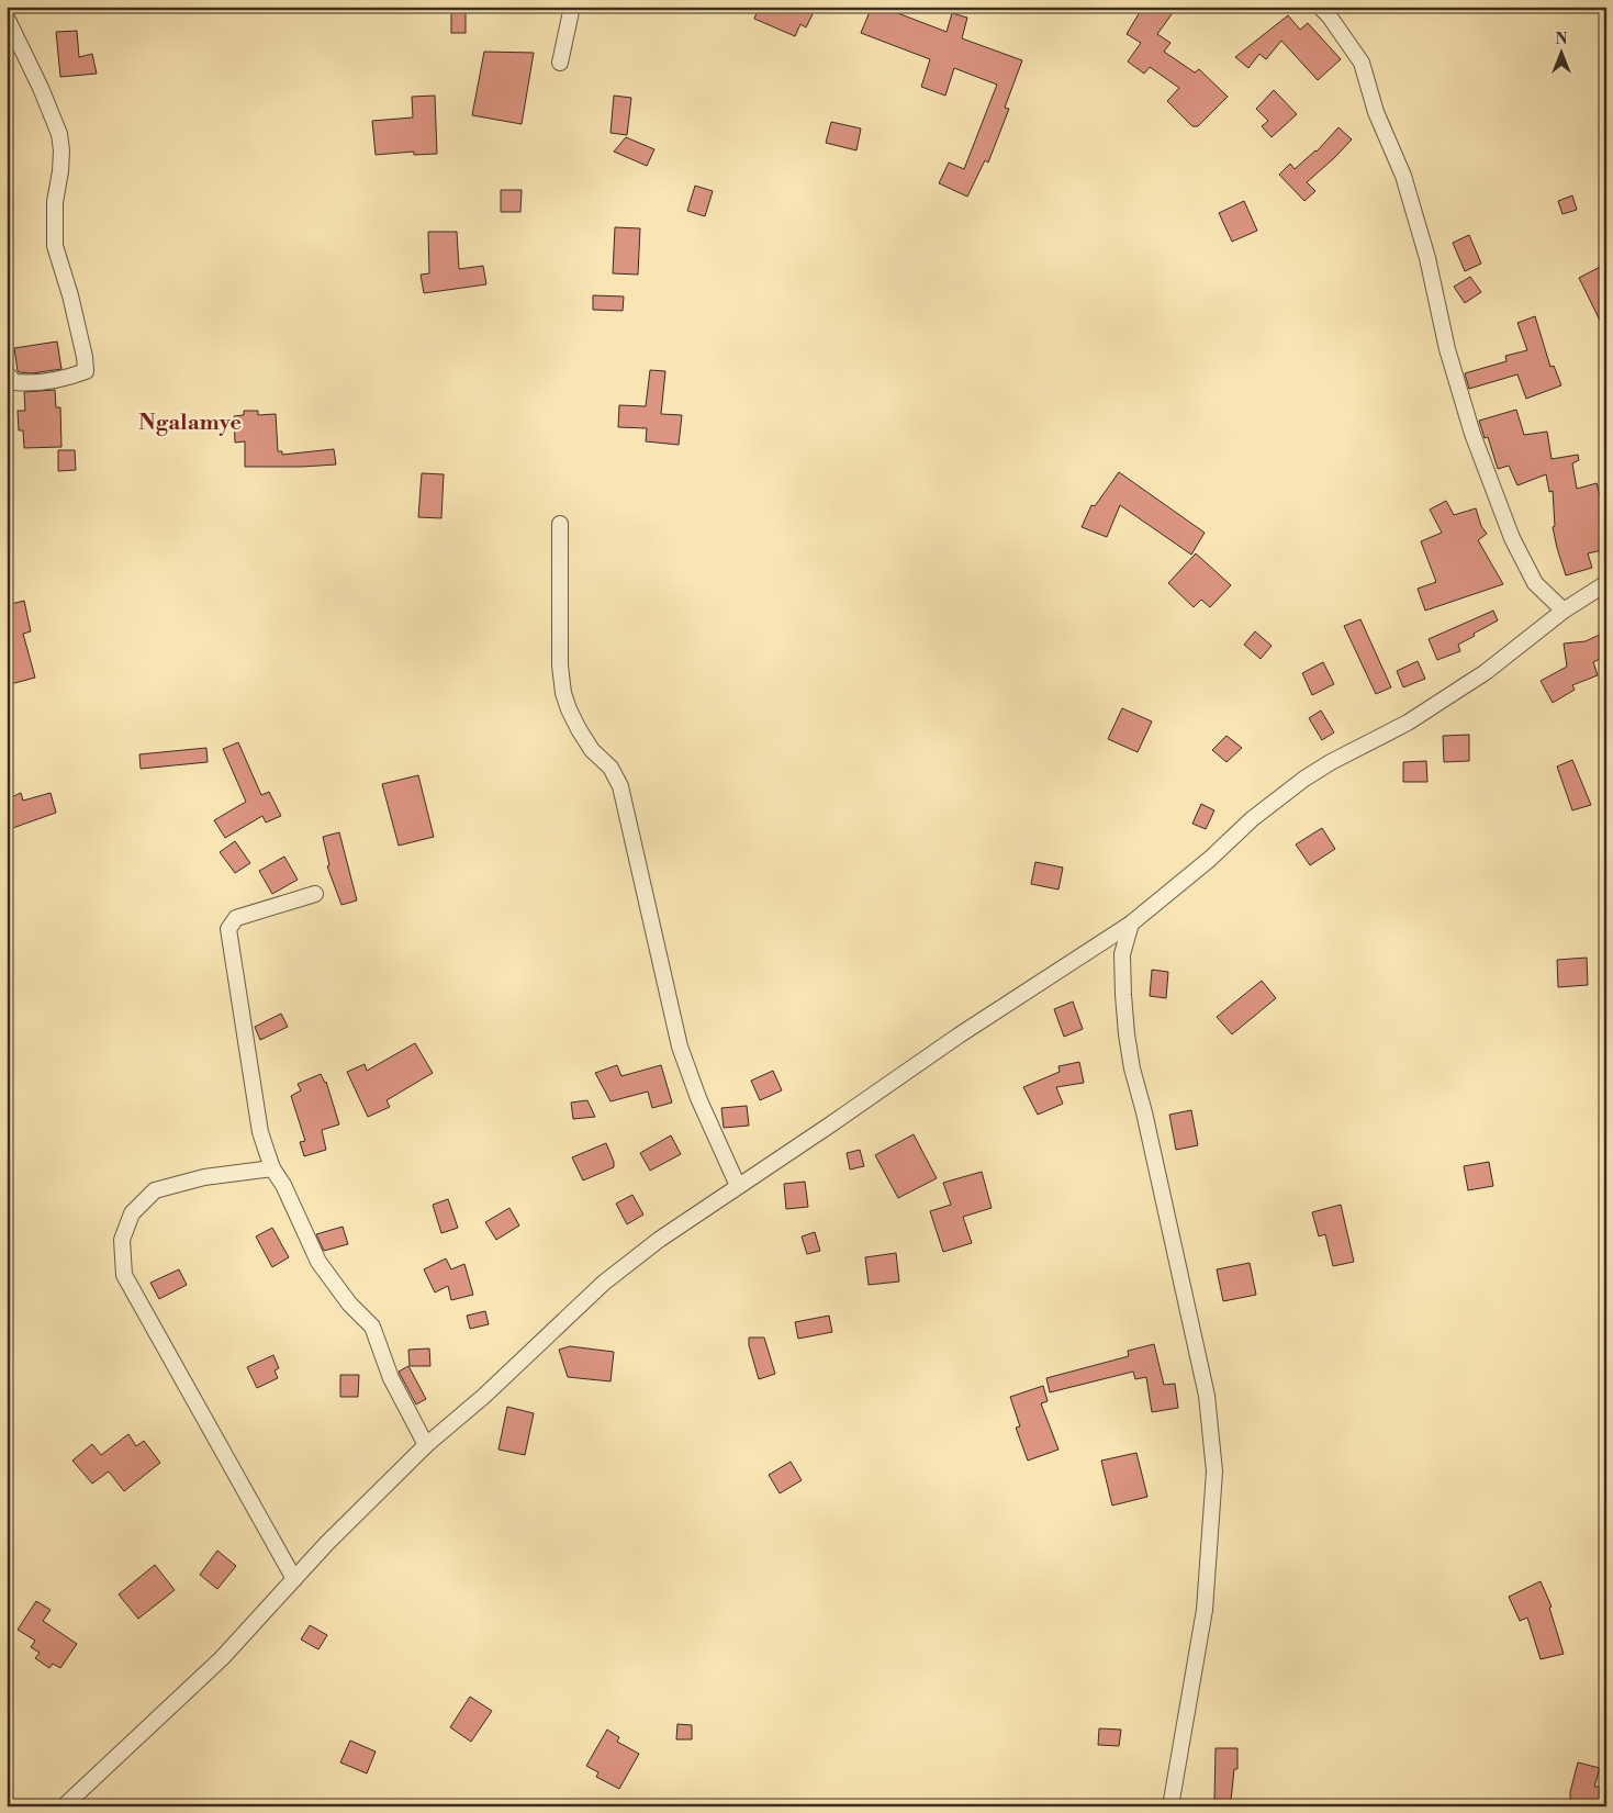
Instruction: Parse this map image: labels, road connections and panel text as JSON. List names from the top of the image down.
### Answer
{
  "districts": ["Ngalamye"],
  "north": "top"
}
